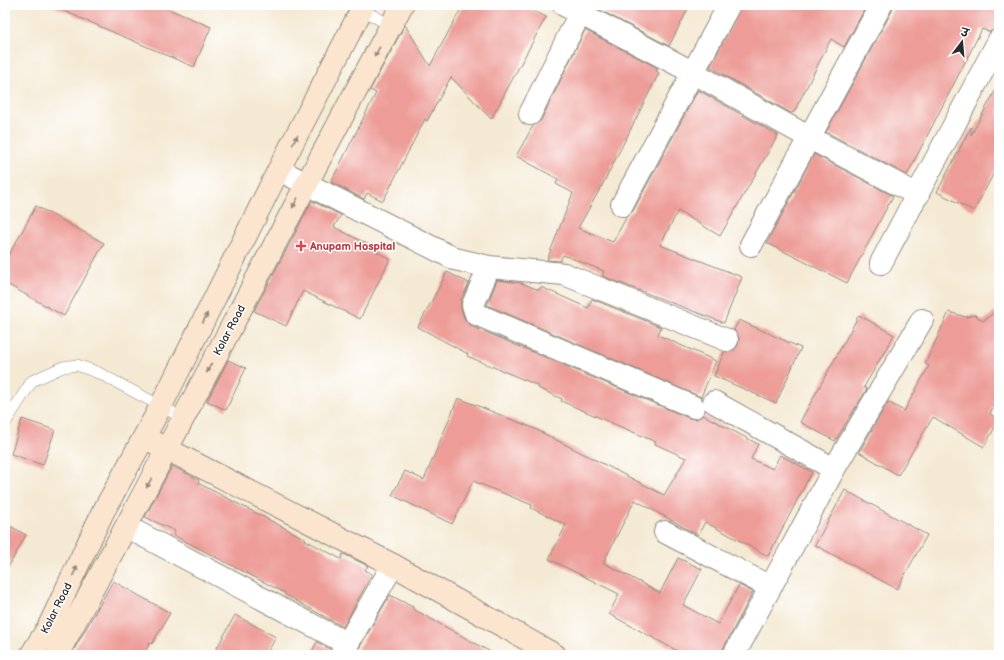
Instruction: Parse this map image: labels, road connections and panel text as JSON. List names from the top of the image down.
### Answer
{
  "streets": {
    "main road": ["Kolar Road"]
  },
  "places": {
    "health": ["Anupam Hospital"]
  },
  "north": "top"
}
